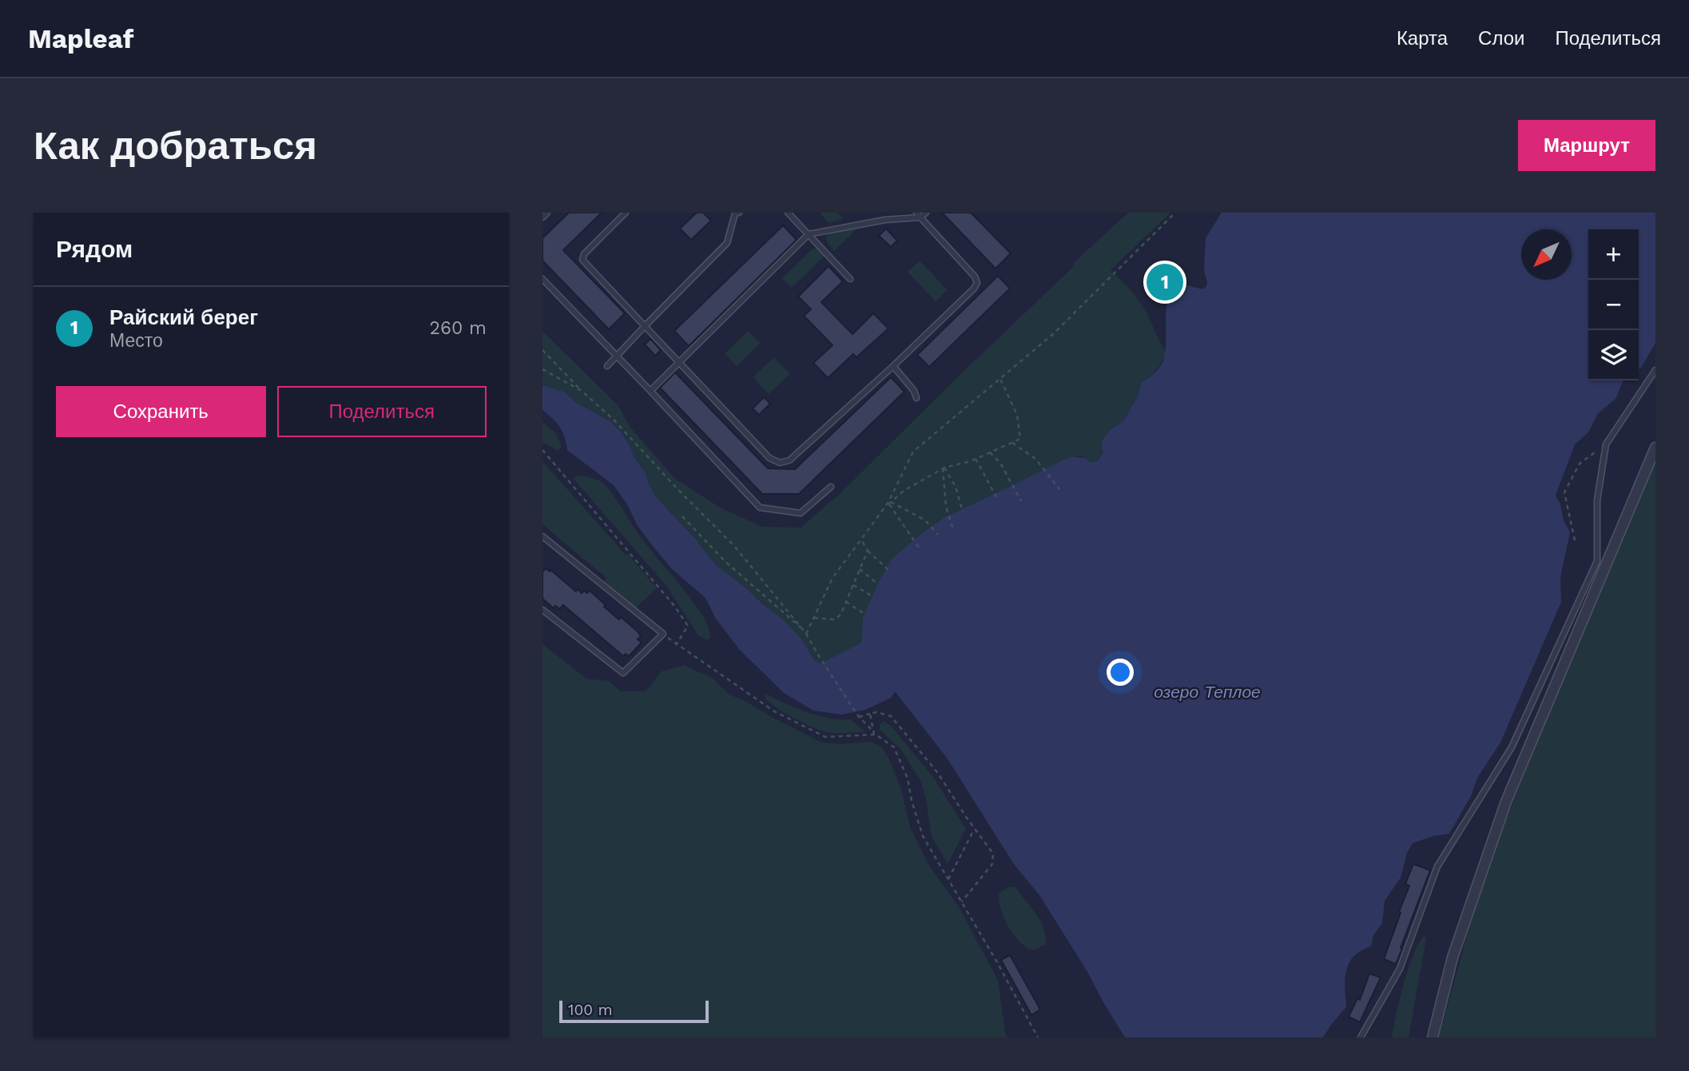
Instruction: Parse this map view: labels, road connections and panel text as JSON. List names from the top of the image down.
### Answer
{
  "water": ["озеро Теплое"],
  "scale_bar": "100 m",
  "north": "bottom left",
  "page": {
    "header": "Mapleaf",
    "nav": ["Карта", "Слои", "Поделиться"],
    "buttons": [
      "Маршрут",
      ["Сохранить", "Поделиться"]
    ],
    "title": "Как добраться",
    "heading": "Рядом",
    "map_buttons": ["+", "−"],
    "pins": "1",
    "list": [
      {
        "mark": "1",
        "name": "Райский берег",
        "note": "Место",
        "value": "260 m"
      }
    ],
    "scale": "100 m"
  }
}
